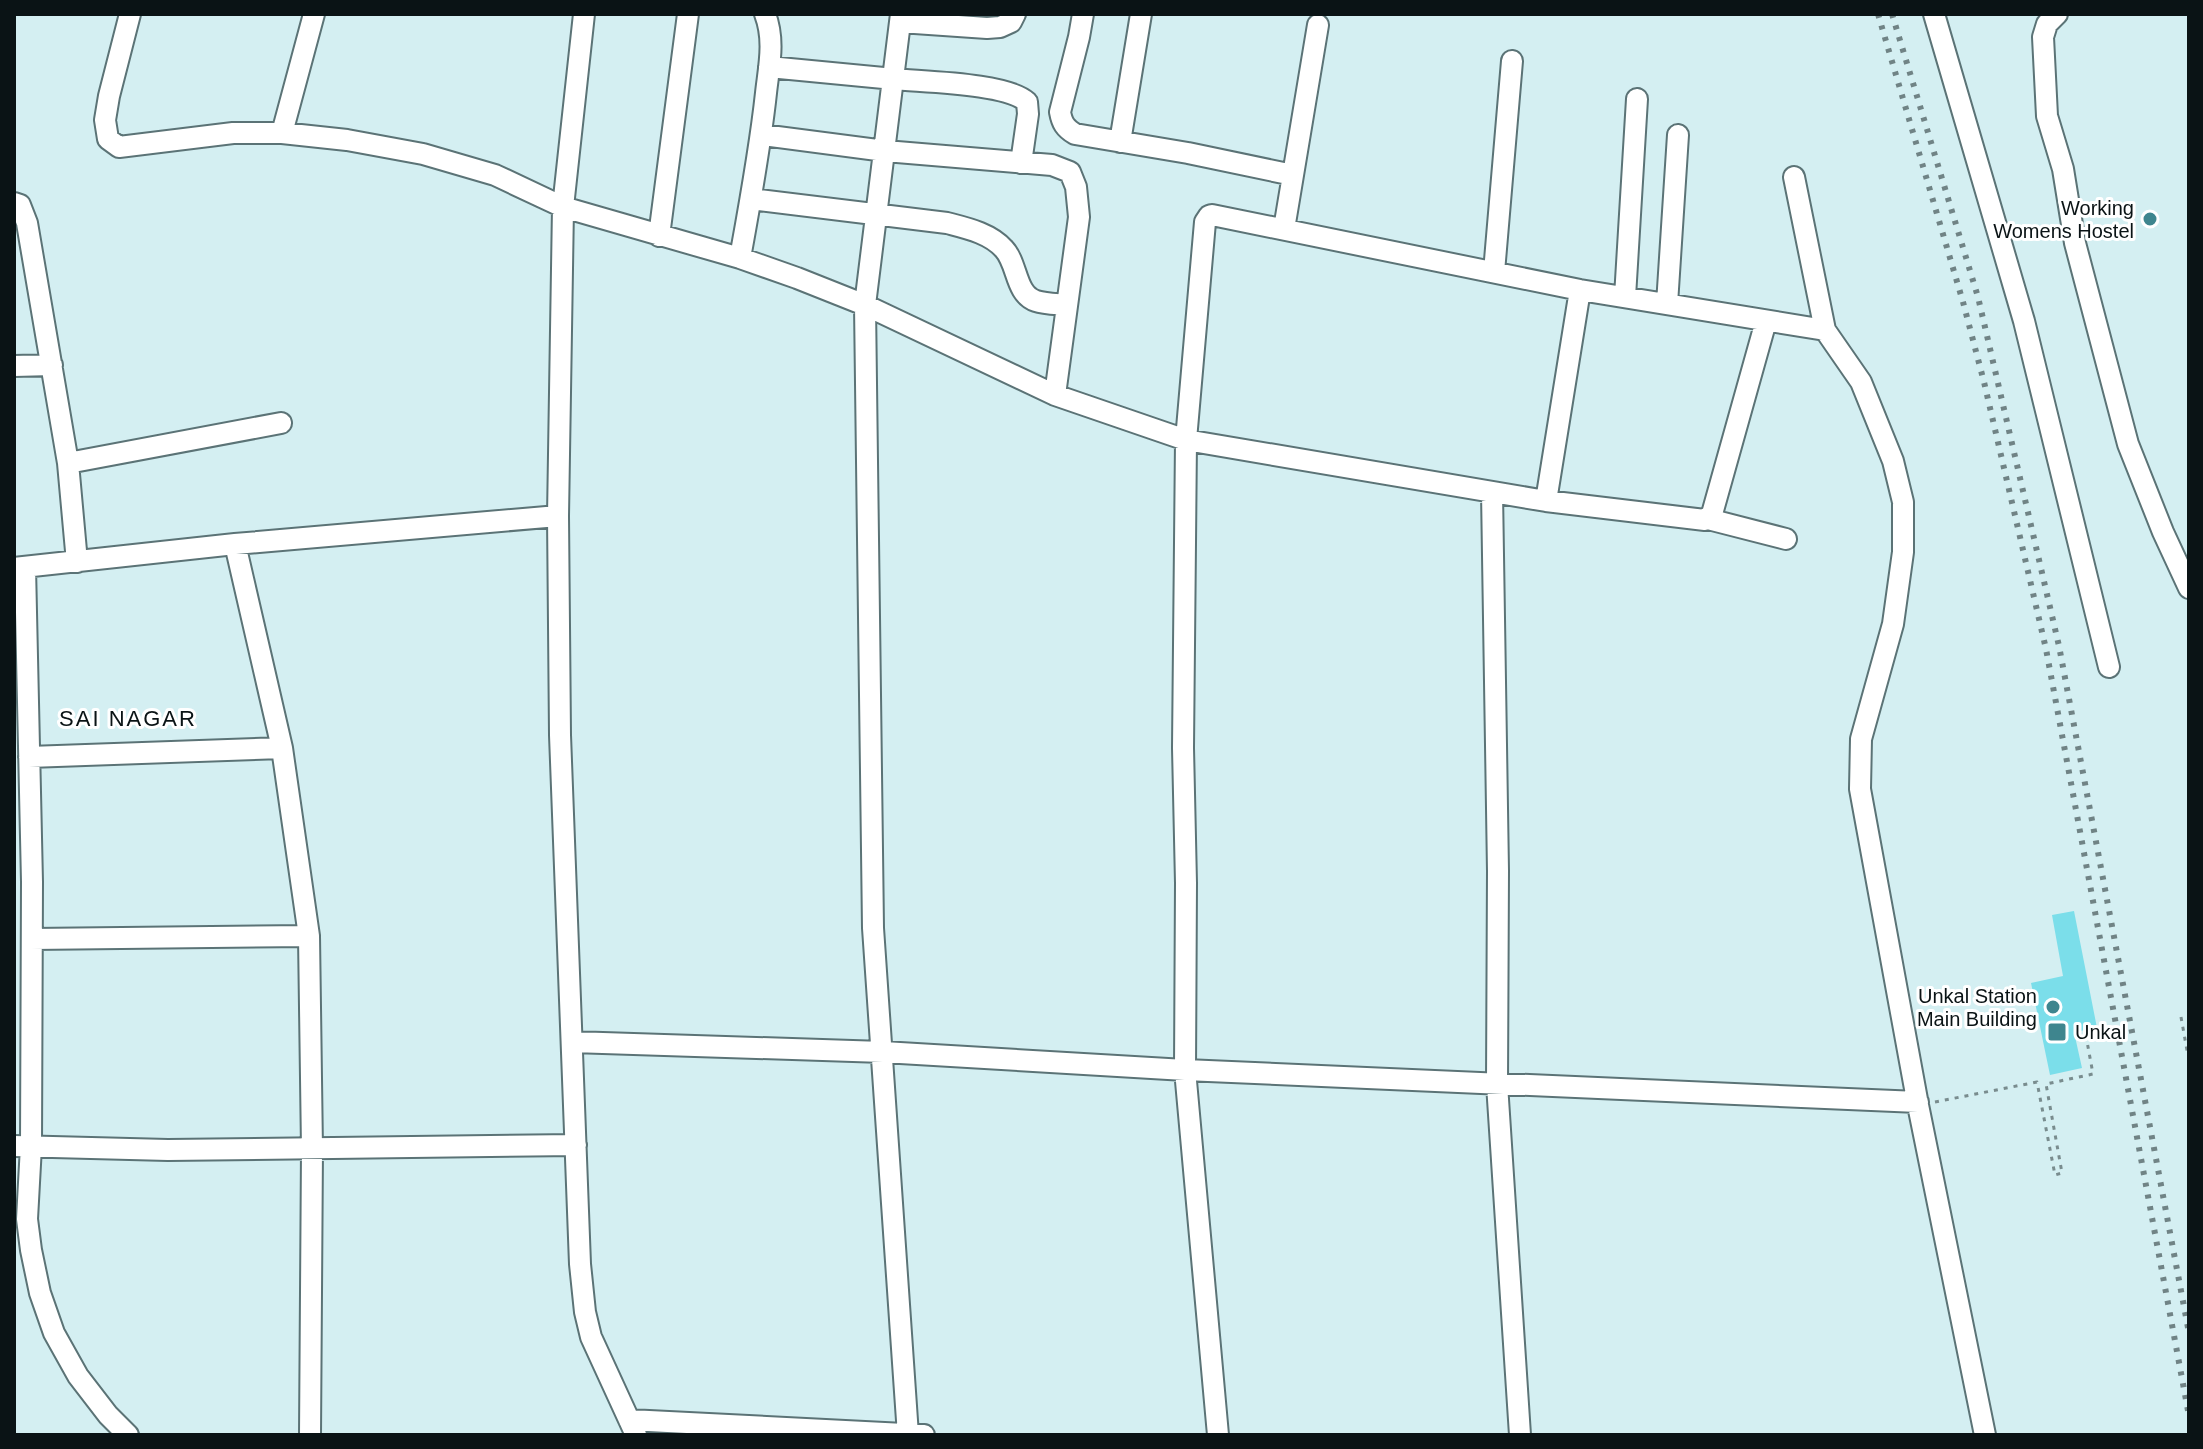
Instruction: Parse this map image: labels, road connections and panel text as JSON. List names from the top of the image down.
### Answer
{
  "districts": ["SAI NAGAR"],
  "places": {
    "other": ["Working Womens Hostel", "Unkal Station Main Building"],
    "transit": ["Unkal"]
  }
}
